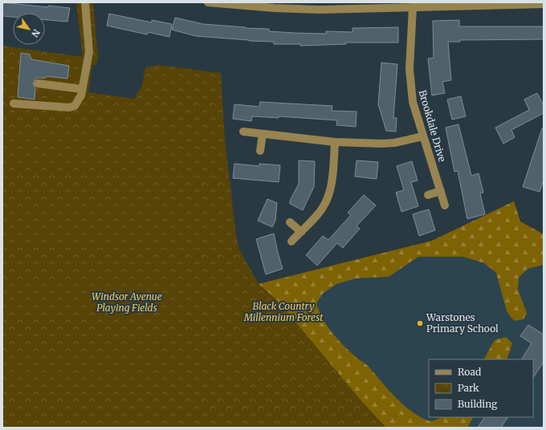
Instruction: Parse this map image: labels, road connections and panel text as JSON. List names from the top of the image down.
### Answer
{
  "streets": {
    "street": ["Brookdale Drive"]
  },
  "parks": ["Windsor Avenue Playing Fields", "Black Country Millennium Forest"],
  "places": ["Warstones Primary School"],
  "legend": ["Road", "Park", "Building"],
  "north": "bottom right"
}
